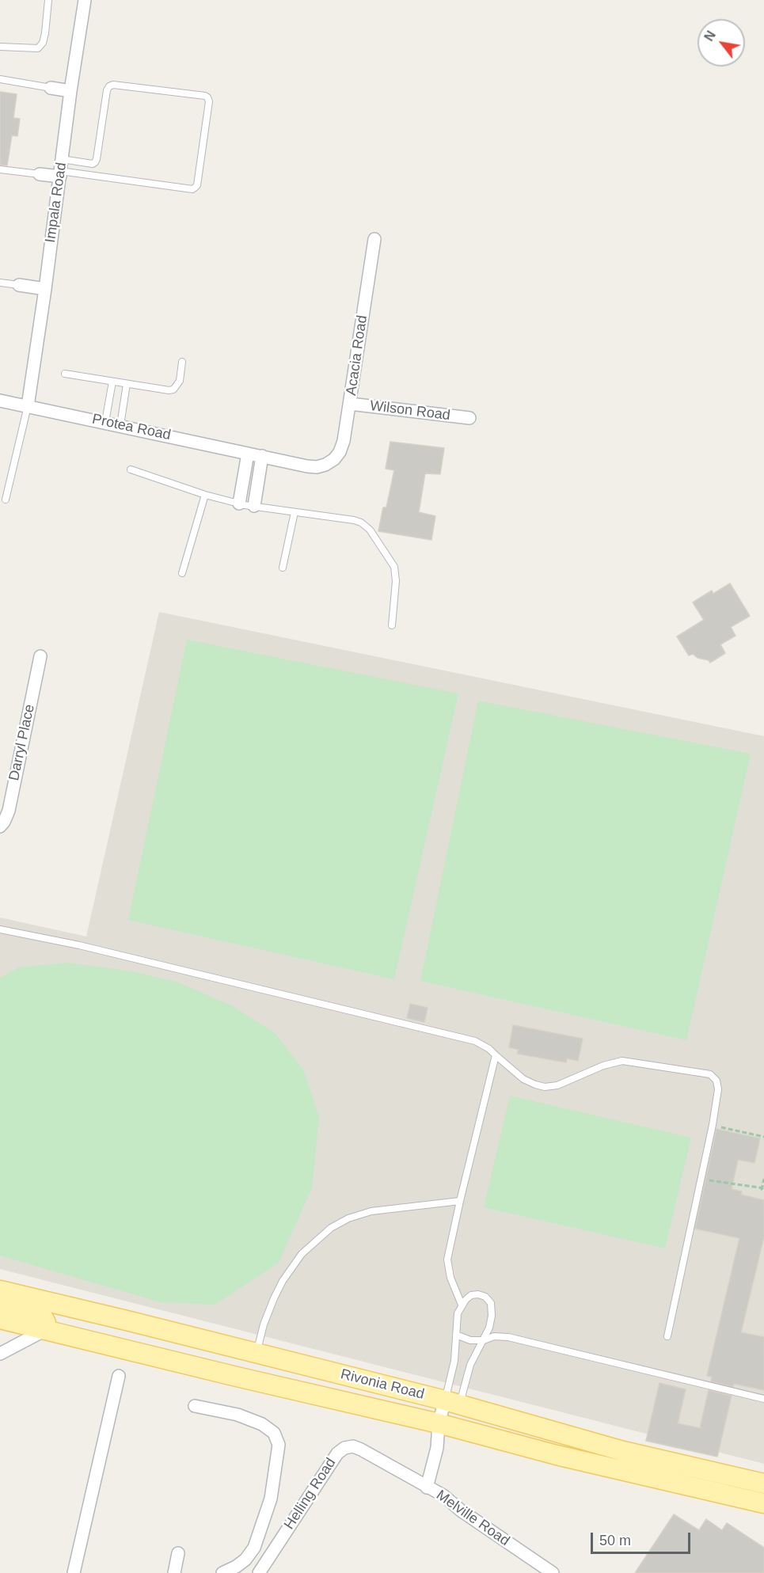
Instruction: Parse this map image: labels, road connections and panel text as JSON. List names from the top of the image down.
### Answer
{
  "streets": {
    "main road": ["Rivonia Road"],
    "street": [
      "Impala Road",
      "Acacia Road",
      "Wilson Road",
      "Protea Road",
      "Darryl Place",
      "Helling Road",
      "Melville Road"
    ]
  },
  "crossings": [
    ["Impala Road", "Protea Road"],
    ["Acacia Road", "Wilson Road"],
    ["Acacia Road", "Protea Road"],
    ["Rivonia Road", "Melville Road"],
    ["Helling Road", "Melville Road"]
  ],
  "scale_bar": "50 m",
  "north": "top left"
}
